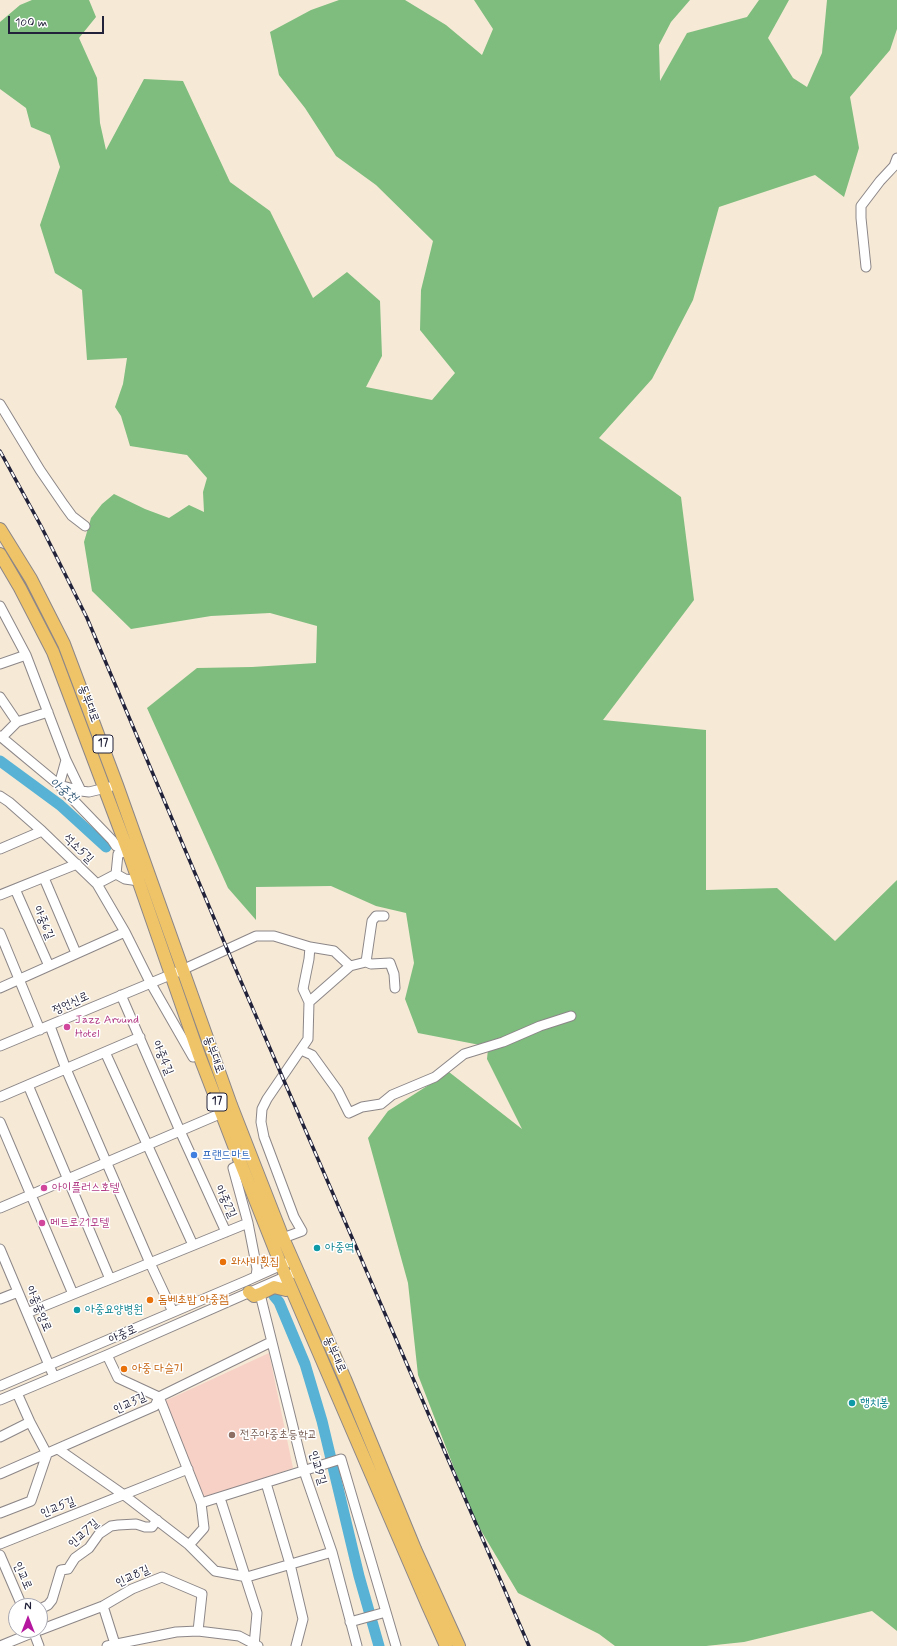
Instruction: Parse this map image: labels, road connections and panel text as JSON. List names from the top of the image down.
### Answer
{
  "streets": {
    "main road": ["동부대로", "17"],
    "street": [
      "석소5길",
      "아중6길",
      "정언신로",
      "아중4길",
      "아중2길",
      "아중중앙로",
      "아중로",
      "인교3길",
      "인교9길",
      "인교5길",
      "인교7길",
      "인교로",
      "인교8길"
    ]
  },
  "crossings": [
    ["동부대로", "석소5길"],
    ["동부대로", "정언신로"],
    ["동부대로", "아중로"],
    ["석소5길", "정언신로"],
    ["정언신로", "아중4길"],
    ["아중4길", "아중2길"],
    ["아중2길", "아중중앙로"],
    ["아중중앙로", "아중로"],
    ["아중로", "인교9길"],
    ["인교3길", "인교9길"]
  ],
  "water": ["아중천"],
  "places": [
    "Jazz Around Hotel",
    "프랜드마트",
    "아이플러스호텔",
    "메트로21모텔",
    "아중역",
    "와사비횟집",
    "돔베초밥 아중점",
    "아중요양병원",
    "아중 다슬기",
    "행치봉",
    "전주아중초등학교"
  ],
  "scale_bar": "100 m",
  "north": "top"
}
